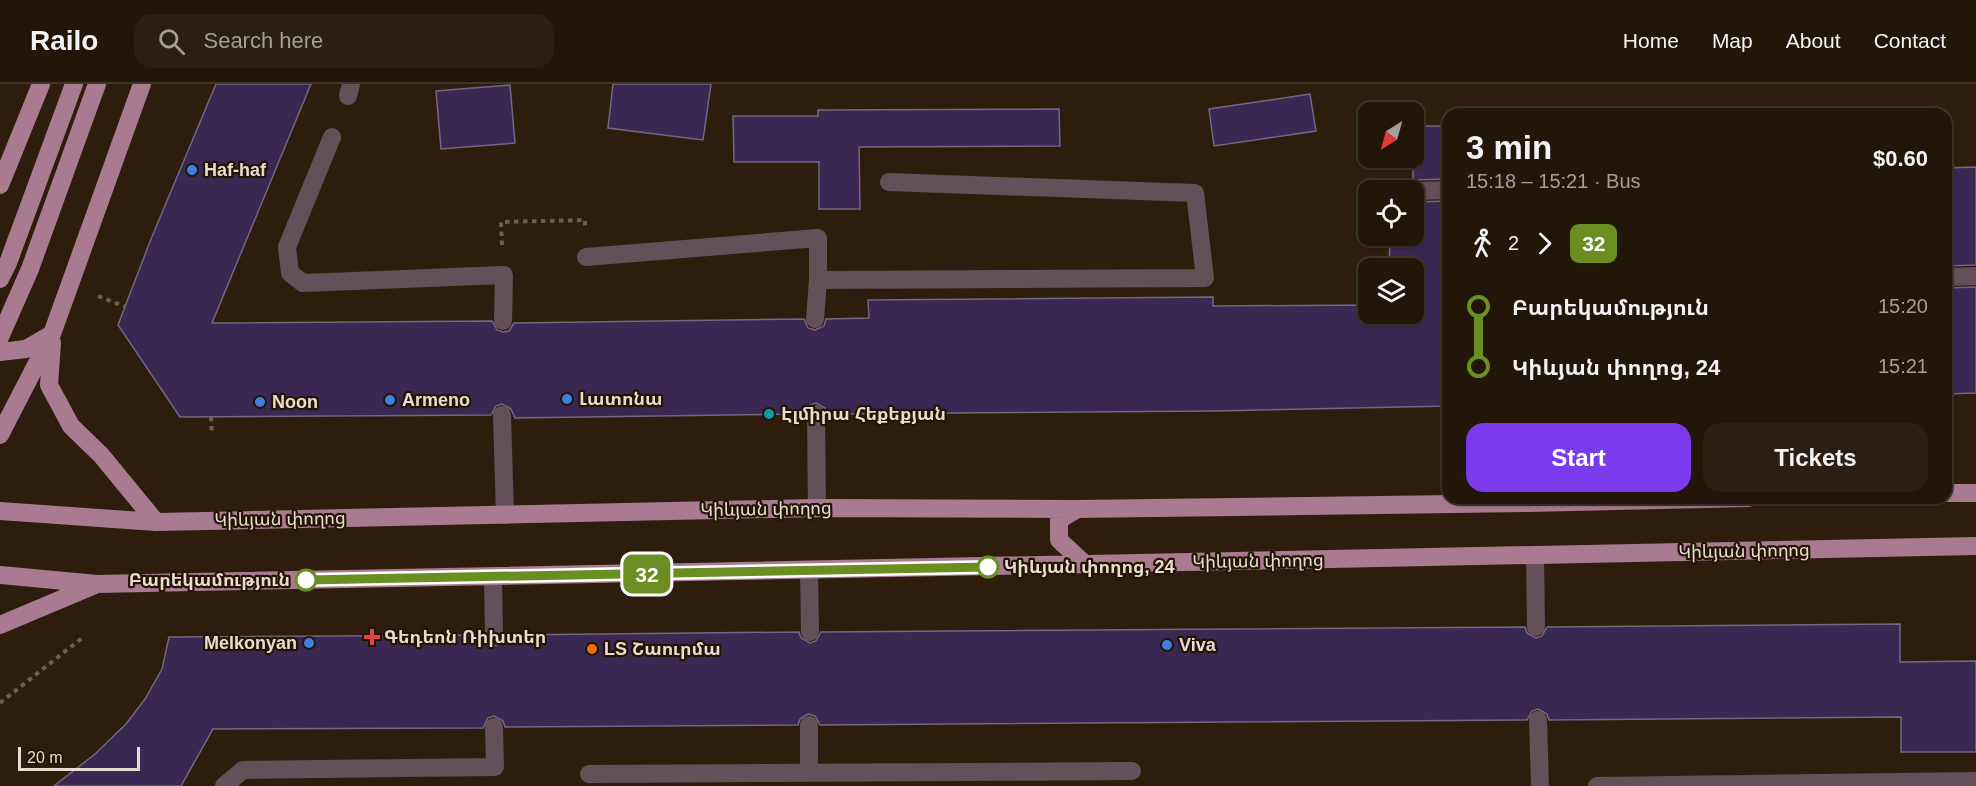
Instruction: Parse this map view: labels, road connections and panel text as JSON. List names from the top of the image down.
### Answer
{
  "streets": {
    "main road": ["Կիևյան փողոց"]
  },
  "places": {
    "other": [
      "Haf-haf",
      "Լատոնա",
      "Armeno",
      "Noon",
      "Էլմիրա Հեքեքյան",
      "Կիևյան փողոց, 24",
      "Բարեկամություն",
      "Melkonyan",
      "Viva",
      "LS Շաուրմա"
    ],
    "health": ["Գեդեոն Ռիխտեր"]
  },
  "lines": ["bus line 32"],
  "scale_bar": "20 m",
  "north": "bottom left",
  "page": {
    "header": "Railo",
    "search": "Search here",
    "nav": [
      "Home",
      "Map",
      "About",
      "Contact"
    ],
    "on_map": "32",
    "heading": ["3 min", "15:18 – 15:21 · Bus", "$0.60"],
    "legs": ["2", "32"],
    "list": [
      {
        "name": "Բարեկամություն",
        "value": "15:20"
      },
      {
        "name": "Կիևյան փողոց, 24",
        "value": "15:21"
      }
    ],
    "buttons": ["Start", "Tickets"],
    "scale": "20 m"
  }
}
